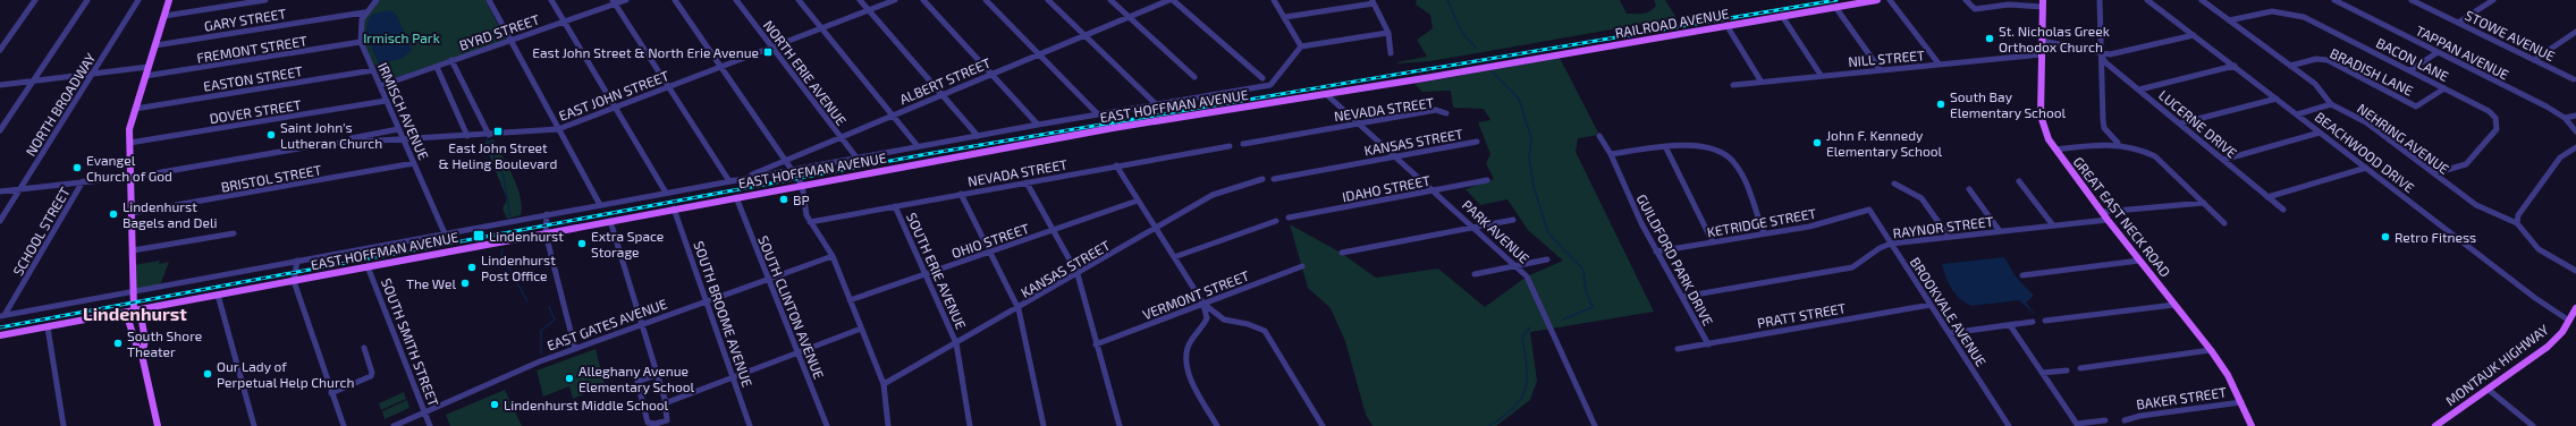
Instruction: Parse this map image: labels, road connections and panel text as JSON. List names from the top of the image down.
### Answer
{
  "streets": {
    "main road": [
      "RAILROAD AVENUE",
      "EAST HOFFMAN AVENUE",
      "GREAT EAST NECK ROAD",
      "MONTAUK HIGHWAY"
    ],
    "street": [
      "GARY STREET",
      "BYRD STREET",
      "STOWE AVENUE",
      "FREMONT STREET",
      "TAPPAN AVENUE",
      "NILL STREET",
      "BACON LANE",
      "BRADISH LANE",
      "NORTH ERIE AVENUE",
      "EASTON STREET",
      "ALBERT STREET",
      "EAST JOHN STREET",
      "NORTH BROADWAY",
      "NEVADA STREET",
      "DOVER STREET",
      "IRMISCH AVENUE",
      "LUCERNE DRIVE",
      "NEHRING AVENUE",
      "KANSAS STREET",
      "BEACHWOOD DRIVE",
      "BRISTOL STREET",
      "IDAHO STREET",
      "KETRIDGE STREET",
      "RAYNOR STREET",
      "SCHOOL STREET",
      "PARK AVENUE",
      "OHIO STREET",
      "GUILDFORD PARK DRIVE",
      "SOUTH ERIE AVENUE",
      "VERMONT STREET",
      "SOUTH CLINTON AVENUE",
      "BROOKVALE AVENUE",
      "SOUTH BROOME AVENUE",
      "PRATT STREET",
      "EAST GATES AVENUE",
      "SOUTH SMITH STREET",
      "BAKER STREET"
    ]
  },
  "crossings": [
    ["GARY STREET", "IRMISCH AVENUE"],
    ["RAILROAD AVENUE", "EAST HOFFMAN AVENUE"],
    ["BYRD STREET", "IRMISCH AVENUE"],
    ["FREMONT STREET", "IRMISCH AVENUE"],
    ["NILL STREET", "GREAT EAST NECK ROAD"],
    ["BACON LANE", "BRADISH LANE"],
    ["BACON LANE", "NEHRING AVENUE"],
    ["BRADISH LANE", "NEHRING AVENUE"],
    ["NORTH ERIE AVENUE", "ALBERT STREET"],
    ["NORTH ERIE AVENUE", "EAST JOHN STREET"],
    ["NORTH ERIE AVENUE", "EAST HOFFMAN AVENUE"],
    ["EASTON STREET", "IRMISCH AVENUE"],
    ["ALBERT STREET", "EAST HOFFMAN AVENUE"],
    ["EAST JOHN STREET", "NORTH BROADWAY"],
    ["EAST JOHN STREET", "IRMISCH AVENUE"],
    ["EAST JOHN STREET", "SCHOOL STREET"],
    ["EAST HOFFMAN AVENUE", "IRMISCH AVENUE"],
    ["EAST HOFFMAN AVENUE", "SCHOOL STREET"],
    ["EAST HOFFMAN AVENUE", "PARK AVENUE"],
    ["EAST HOFFMAN AVENUE", "SOUTH CLINTON AVENUE"],
    ["EAST HOFFMAN AVENUE", "SOUTH BROOME AVENUE"],
    ["EAST HOFFMAN AVENUE", "SOUTH SMITH STREET"],
    ["NEVADA STREET", "PARK AVENUE"],
    ["NEVADA STREET", "SOUTH ERIE AVENUE"],
    ["DOVER STREET", "IRMISCH AVENUE"],
    ["IRMISCH AVENUE", "BRISTOL STREET"],
    ["KANSAS STREET", "PARK AVENUE"],
    ["KANSAS STREET", "SOUTH ERIE AVENUE"],
    ["BEACHWOOD DRIVE", "MONTAUK HIGHWAY"],
    ["IDAHO STREET", "PARK AVENUE"],
    ["GREAT EAST NECK ROAD", "RAYNOR STREET"],
    ["GREAT EAST NECK ROAD", "BAKER STREET"],
    ["KETRIDGE STREET", "GUILDFORD PARK DRIVE"],
    ["KETRIDGE STREET", "BROOKVALE AVENUE"],
    ["RAYNOR STREET", "GUILDFORD PARK DRIVE"],
    ["RAYNOR STREET", "BROOKVALE AVENUE"],
    ["OHIO STREET", "SOUTH ERIE AVENUE"],
    ["GUILDFORD PARK DRIVE", "PRATT STREET"],
    ["SOUTH CLINTON AVENUE", "EAST GATES AVENUE"],
    ["BROOKVALE AVENUE", "PRATT STREET"],
    ["SOUTH BROOME AVENUE", "EAST GATES AVENUE"],
    ["EAST GATES AVENUE", "SOUTH SMITH STREET"]
  ],
  "districts": ["Lindenhurst"],
  "parks": ["Irmisch Park"],
  "places": {
    "other": [
      "St. Nicholas Greek Orthodox Church",
      "South Bay Elementary School",
      "Saint John's Lutheran Church",
      "John F. Kennedy Elementary School",
      "Evangel Church of God",
      "BP",
      "Lindenhurst Bagels and Deli",
      "Retro Fitness",
      "Extra Space Storage",
      "Lindenhurst Post Office",
      "The Wel",
      "South Shore Theater",
      "Our Lady of Perpetual Help Church",
      "Alleghany Avenue Elementary School",
      "Lindenhurst Middle School"
    ],
    "transit": ["East John Street & North Erie Avenue", "East John Street & Heling Boulevard", "Lindenhurst"]
  }
}
